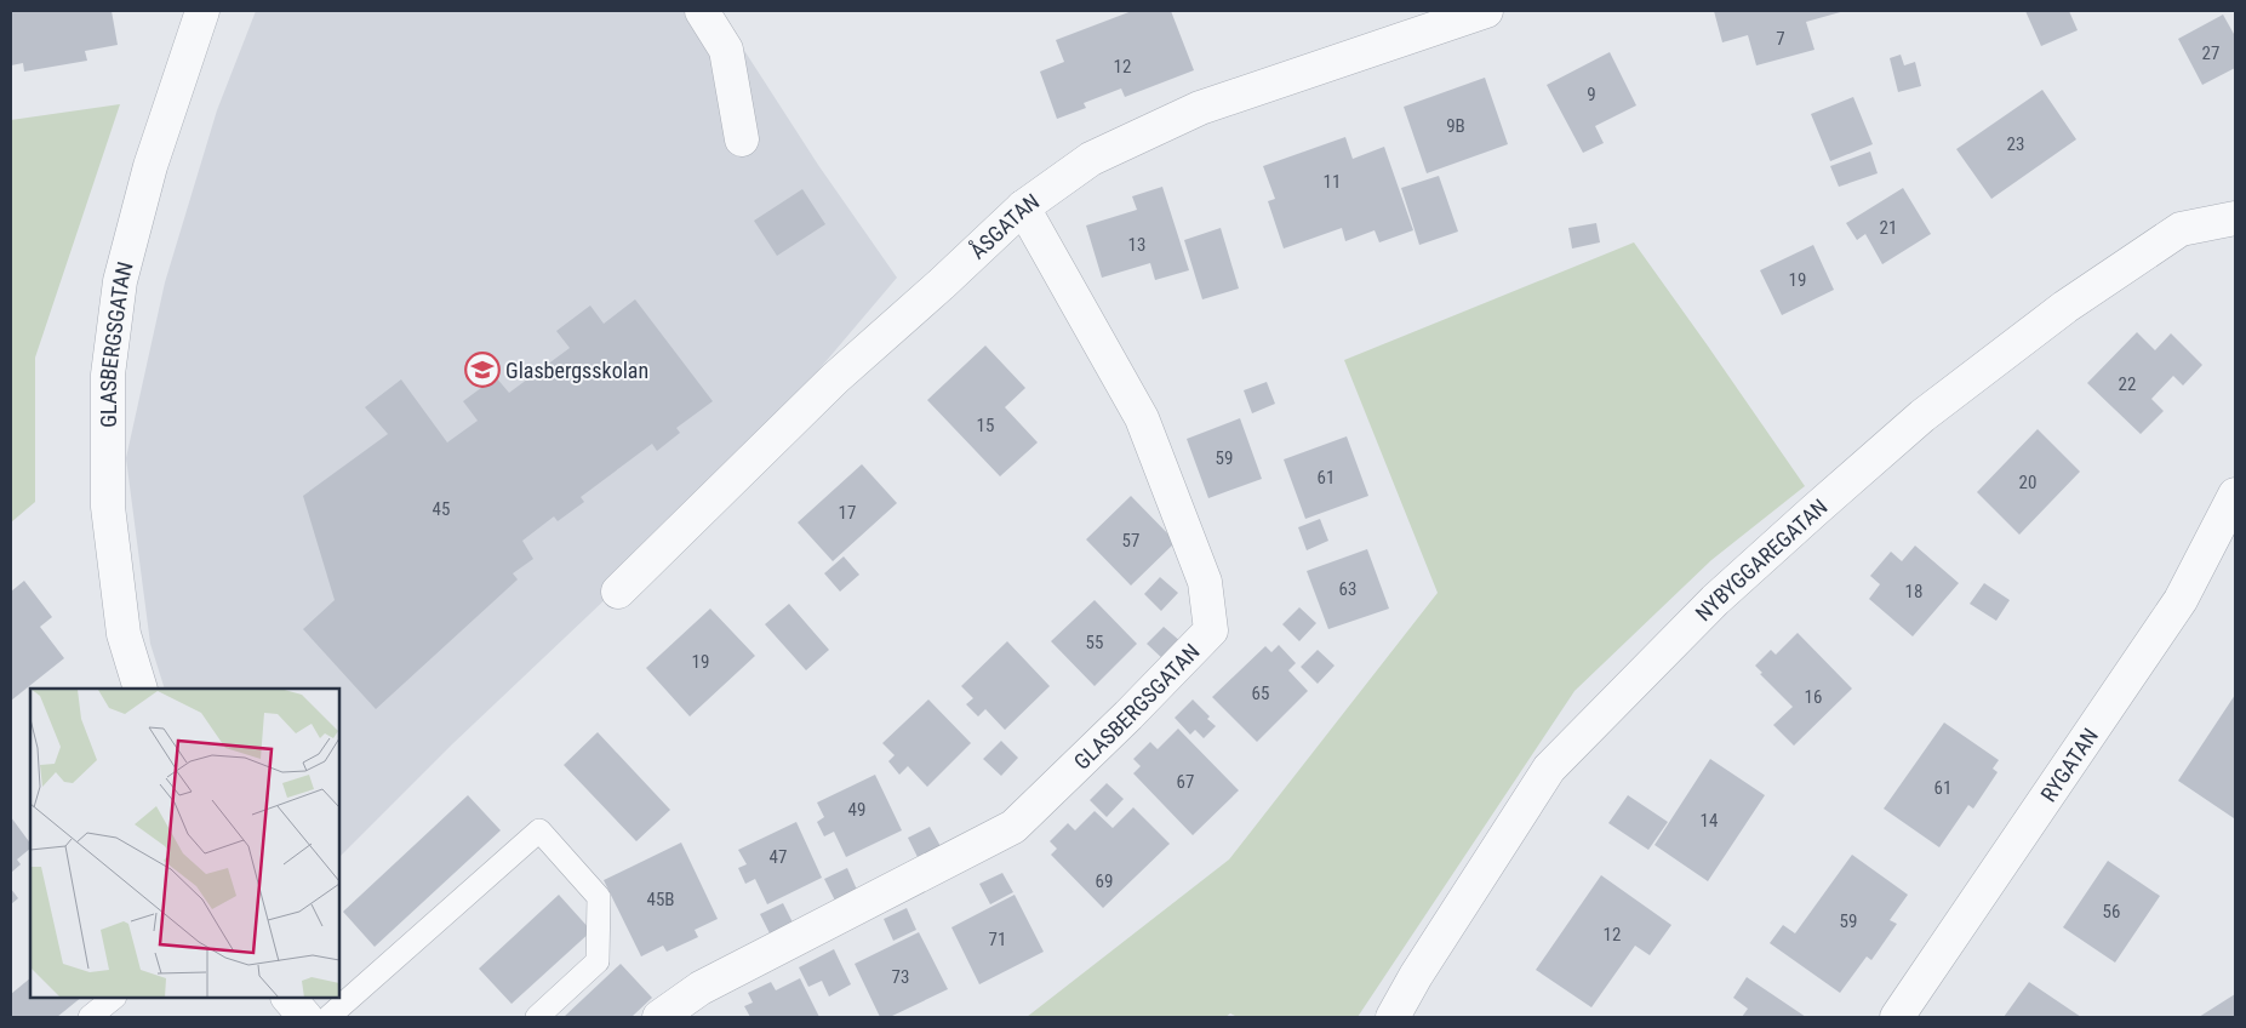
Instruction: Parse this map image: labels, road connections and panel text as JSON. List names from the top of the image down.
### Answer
{
  "streets": {
    "street": [
      "ÅSGATAN",
      "GLASBERGSGATAN",
      "NYBYGGAREGATAN",
      "RYGATAN"
    ]
  },
  "crossings": [
    ["ÅSGATAN", "GLASBERGSGATAN"]
  ],
  "places": {
    "school or university": ["Glasbergsskolan"]
  },
  "house_numbers": [
    "7",
    "27",
    "12",
    "9",
    "9B",
    "23",
    "11",
    "21",
    "13",
    "19",
    "22",
    "15",
    "59",
    "61",
    "20",
    "45",
    "17",
    "57",
    "63",
    "18",
    "55",
    "19",
    "65",
    "16",
    "67",
    "61",
    "49",
    "14",
    "47",
    "69",
    "45B",
    "56",
    "59",
    "12",
    "71",
    "73"
  ]
}
